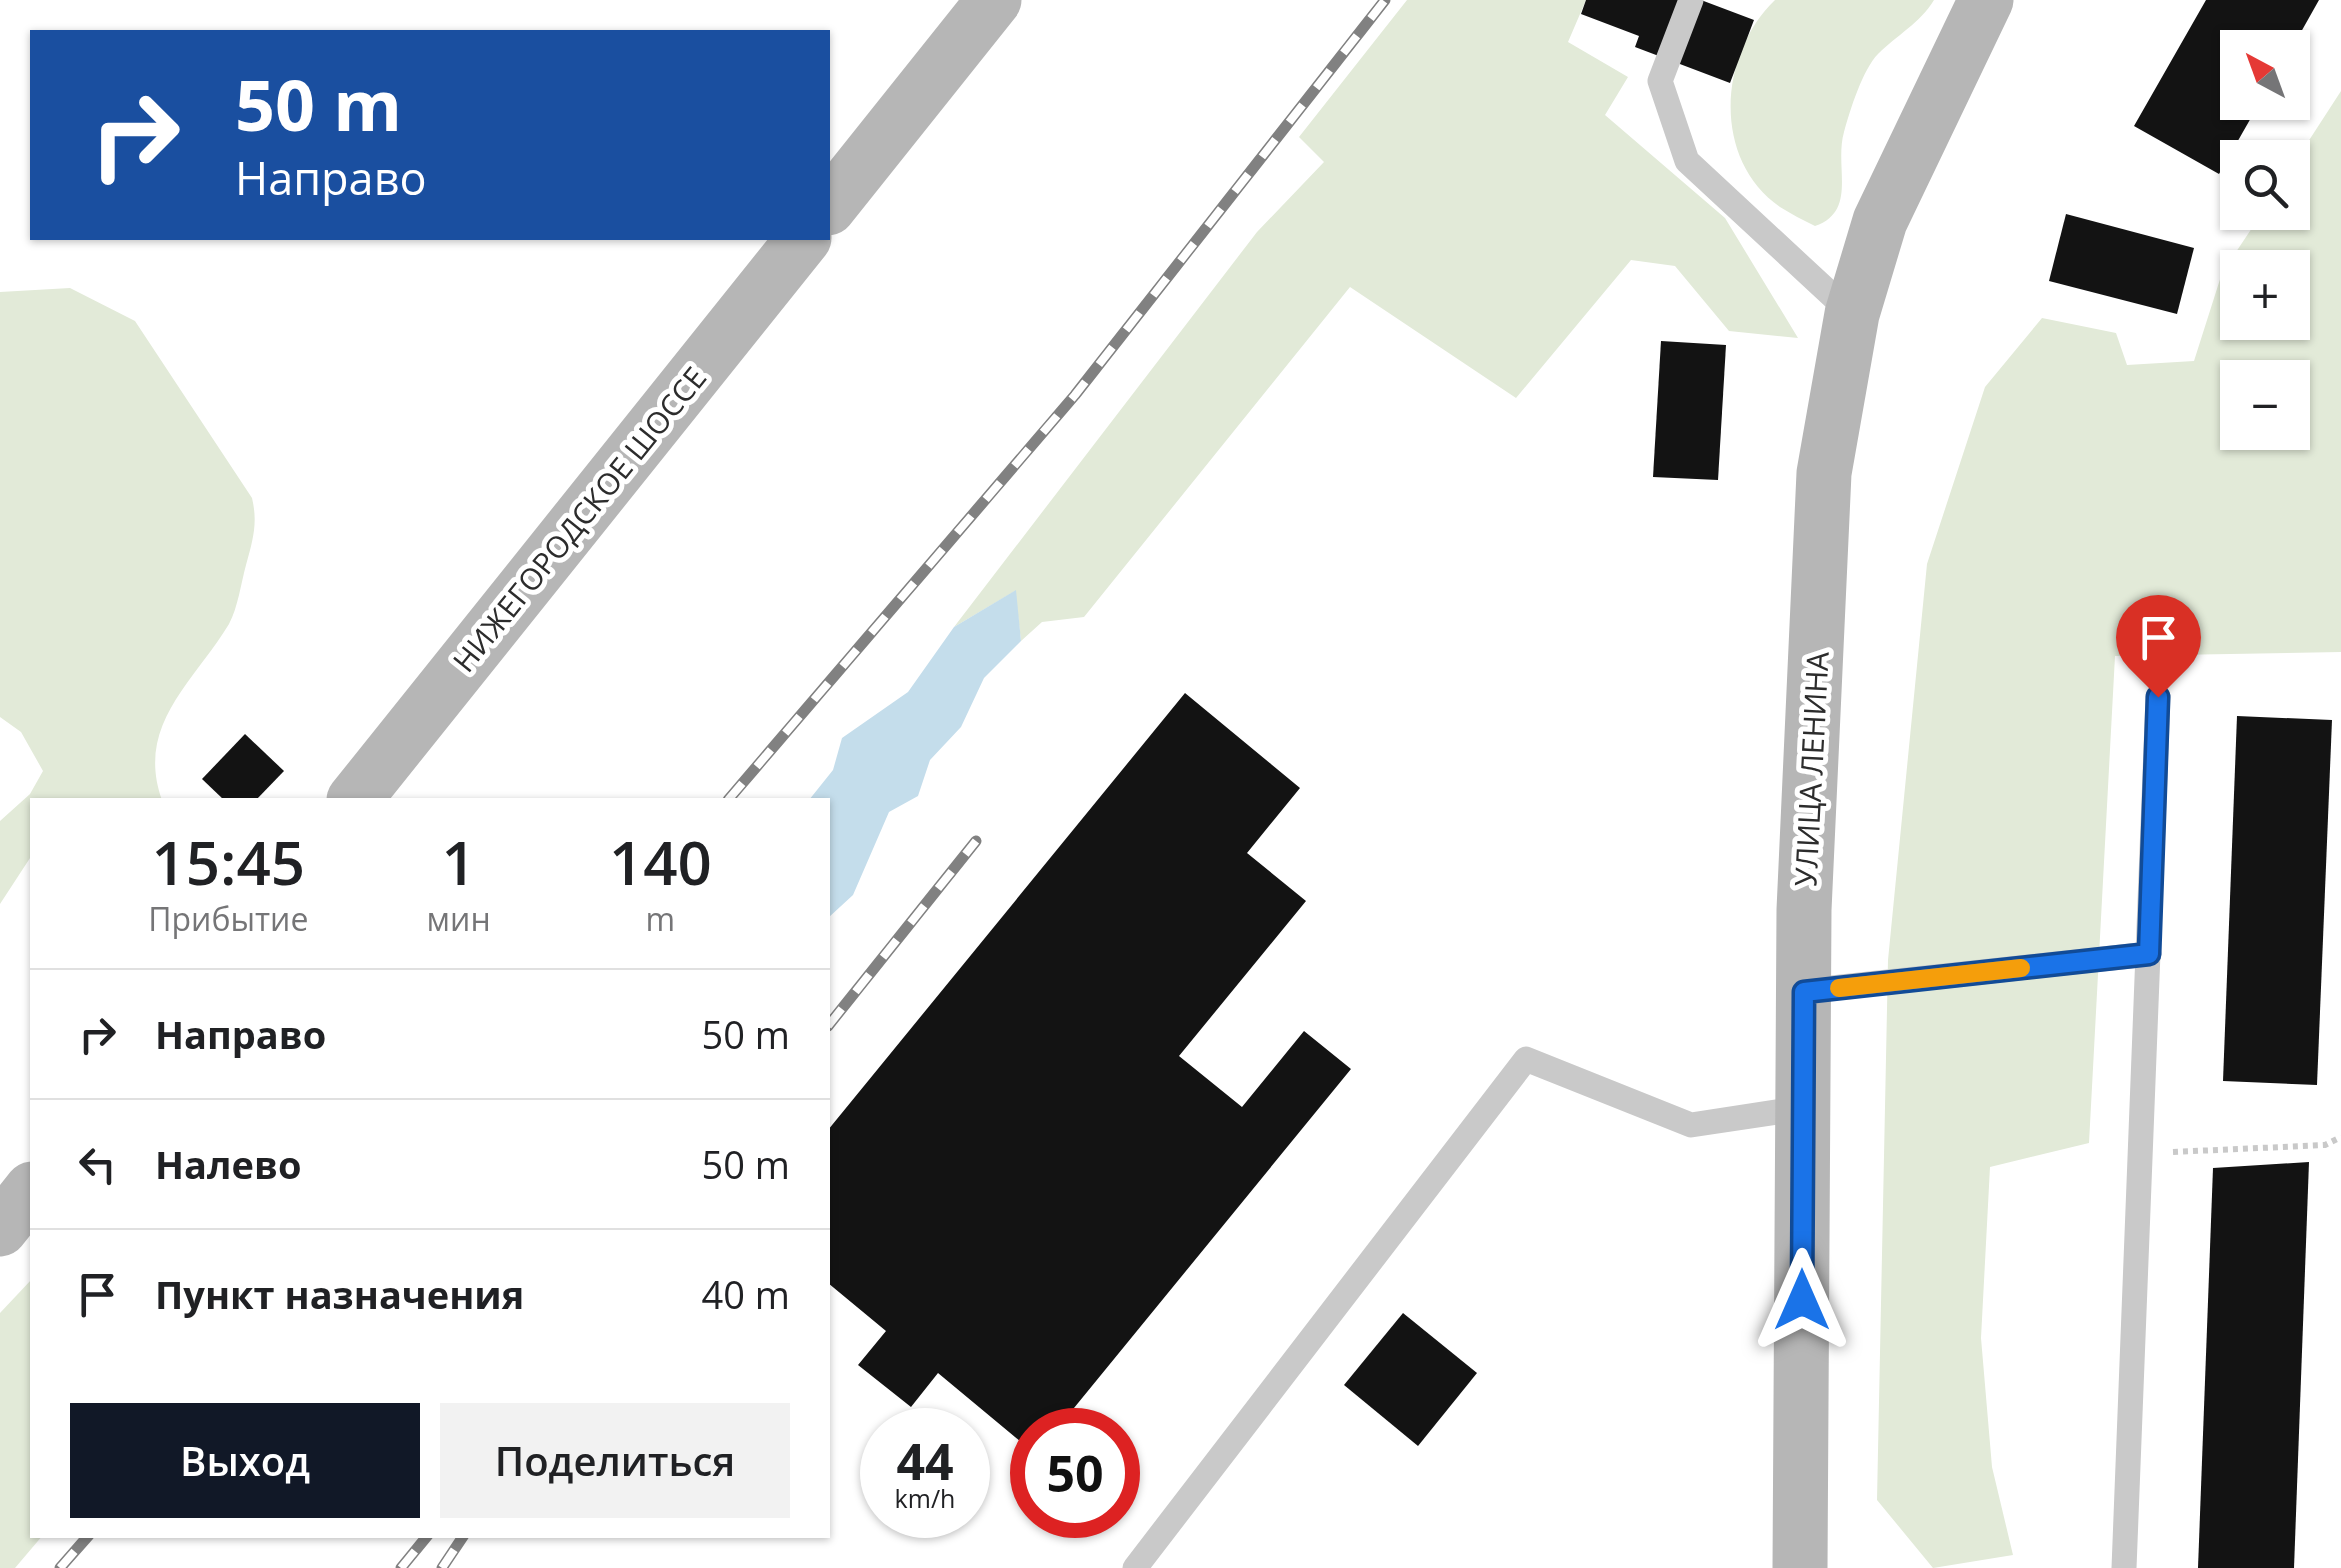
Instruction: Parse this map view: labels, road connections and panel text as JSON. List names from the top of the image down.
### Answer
{
  "streets": {
    "main road": ["НИЖЕГОРОДСКОЕ ШОССЕ", "УЛИЦА ЛЕНИНА"]
  },
  "north": "top left",
  "page": {
    "map_buttons": ["+", "−"],
    "turn": ["50 m", "Направо"],
    "eta": [
      "15:45",
      "Прибытие",
      "1",
      "мин",
      "140",
      "m"
    ],
    "list": [
      {
        "name": "Направо",
        "value": "50 m"
      },
      {
        "name": "Налево",
        "value": "50 m"
      },
      {
        "name": "Пункт назначения",
        "value": "40 m"
      }
    ],
    "buttons": ["Выход", "Поделиться"],
    "speed": "44 km/h",
    "limit": "50"
  }
}
